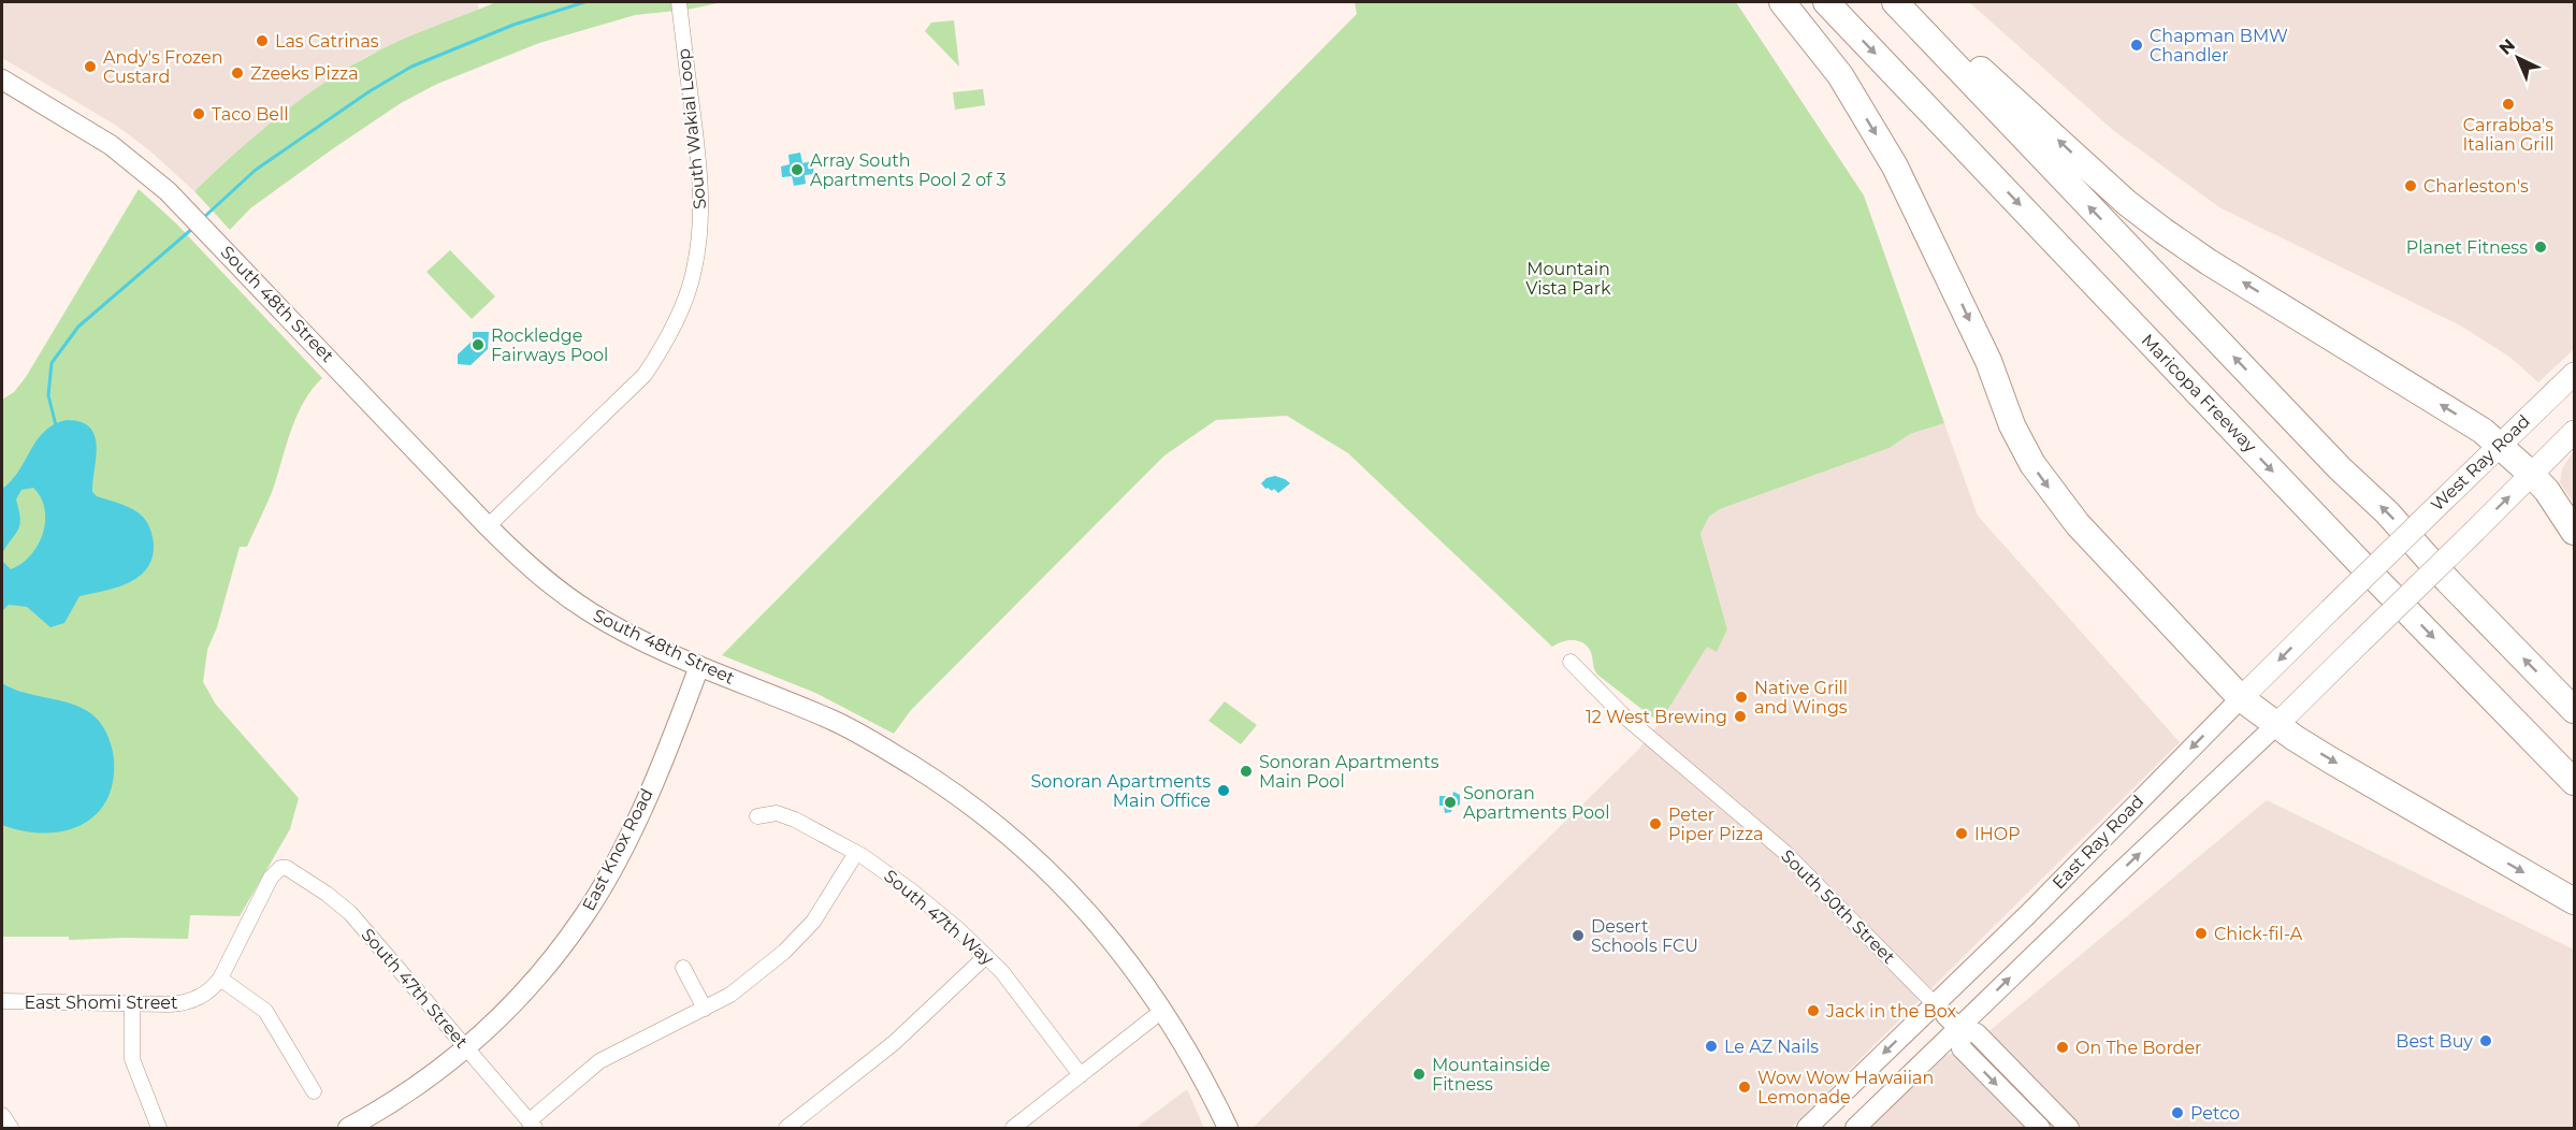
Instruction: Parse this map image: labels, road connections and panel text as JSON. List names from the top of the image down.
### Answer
{
  "streets": {
    "highway": ["Maricopa Freeway"],
    "main road": [
      "South 48th Street",
      "West Ray Road",
      "East Ray Road",
      "East Knox Road",
      "South 50th Street"
    ],
    "street": [
      "South Wakial Loop",
      "South 47th Way",
      "South 47th Street",
      "East Shomi Street"
    ]
  },
  "crossings": [
    ["South Wakial Loop", "South 48th Street"],
    ["South 48th Street", "East Knox Road"],
    ["West Ray Road", "East Ray Road"],
    ["East Ray Road", "South 50th Street"],
    ["East Knox Road", "South 47th Street"],
    ["South 47th Street", "East Shomi Street"]
  ],
  "parks": ["Mountain Vista Park"],
  "places": [
    "Las Catrinas",
    "Chapman BMW Chandler",
    "Andy's Frozen Custard",
    "Zzeeks Pizza",
    "Carrabba's Italian Grill",
    "Taco Bell",
    "Array South Apartments Pool 2 of 3",
    "Charleston's",
    "Planet Fitness",
    "Rockledge Fairways Pool",
    "Native Grill and Wings",
    "12 West Brewing",
    "Sonoran Apartments Main Pool",
    "Sonoran Apartments Main Office",
    "Sonoran Apartments Pool",
    "Peter Piper Pizza",
    "IHOP",
    "Chick-fil-A",
    "Desert Schools FCU",
    "Jack in the Box",
    "Best Buy",
    "Le AZ Nails",
    "On The Border",
    "Mountainside Fitness",
    "Wow Wow Hawaiian Lemonade",
    "Petco"
  ],
  "north": "top left"
}
